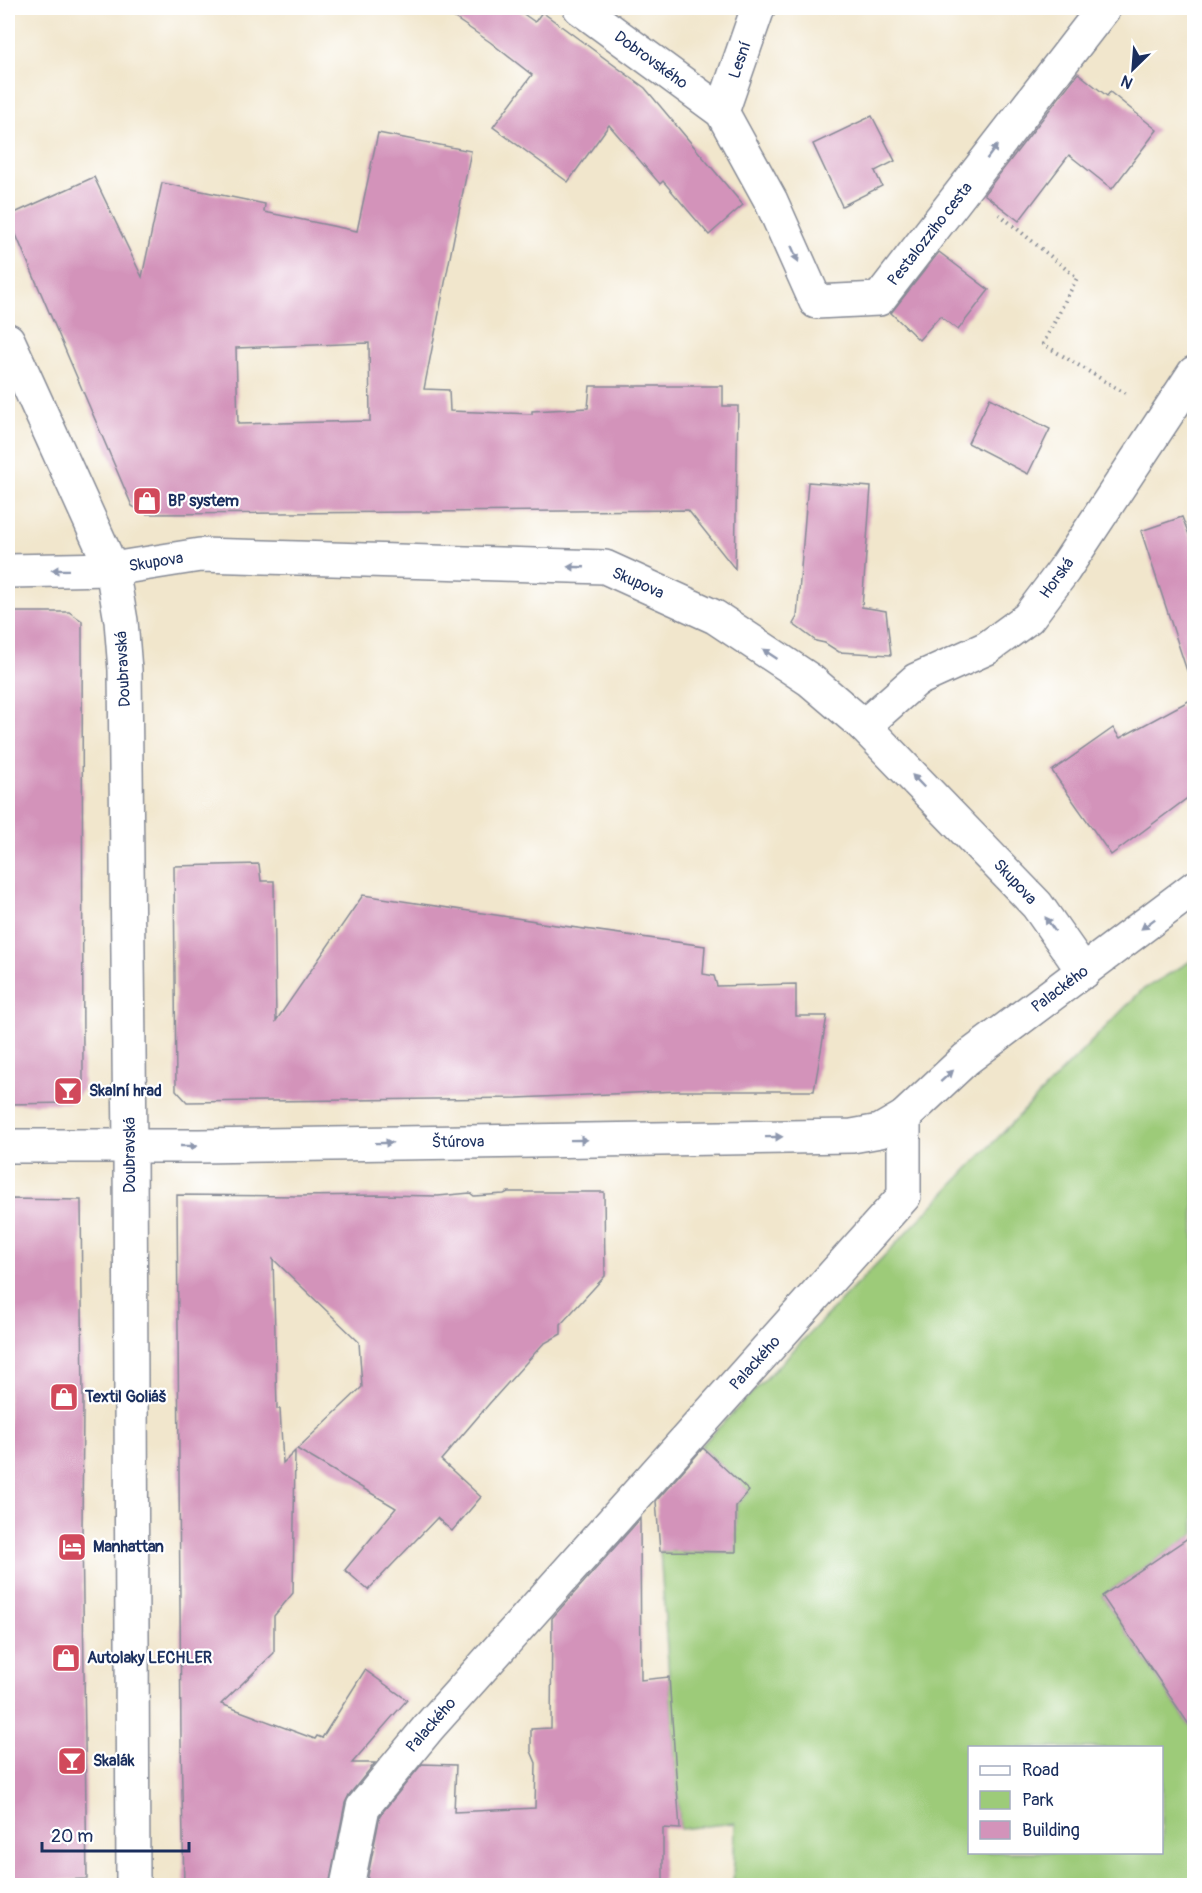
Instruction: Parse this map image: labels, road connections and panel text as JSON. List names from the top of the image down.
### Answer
{
  "streets": {
    "street": [
      "Dobrovského",
      "Lesní",
      "Pestalozziho cesta",
      "Skupova",
      "Horská",
      "Doubravská",
      "Palackého",
      "Štúrova"
    ]
  },
  "crossings": [
    ["Dobrovského", "Lesní"],
    ["Dobrovského", "Pestalozziho cesta"],
    ["Lesní", "Pestalozziho cesta"],
    ["Skupova", "Horská"],
    ["Skupova", "Doubravská"],
    ["Skupova", "Palackého"],
    ["Doubravská", "Štúrova"],
    ["Palackého", "Štúrova"]
  ],
  "one_way": ["Skupova", "Štúrova"],
  "places": {
    "shop": ["BP system", "Textil Goliáš", "Autolaky LECHLER"],
    "bar": ["Skalní hrad", "Skalák"],
    "hotel": ["Manhattan"]
  },
  "legend": ["Road", "Park", "Building"],
  "scale_bar": "20 m",
  "north": "bottom left"
}
